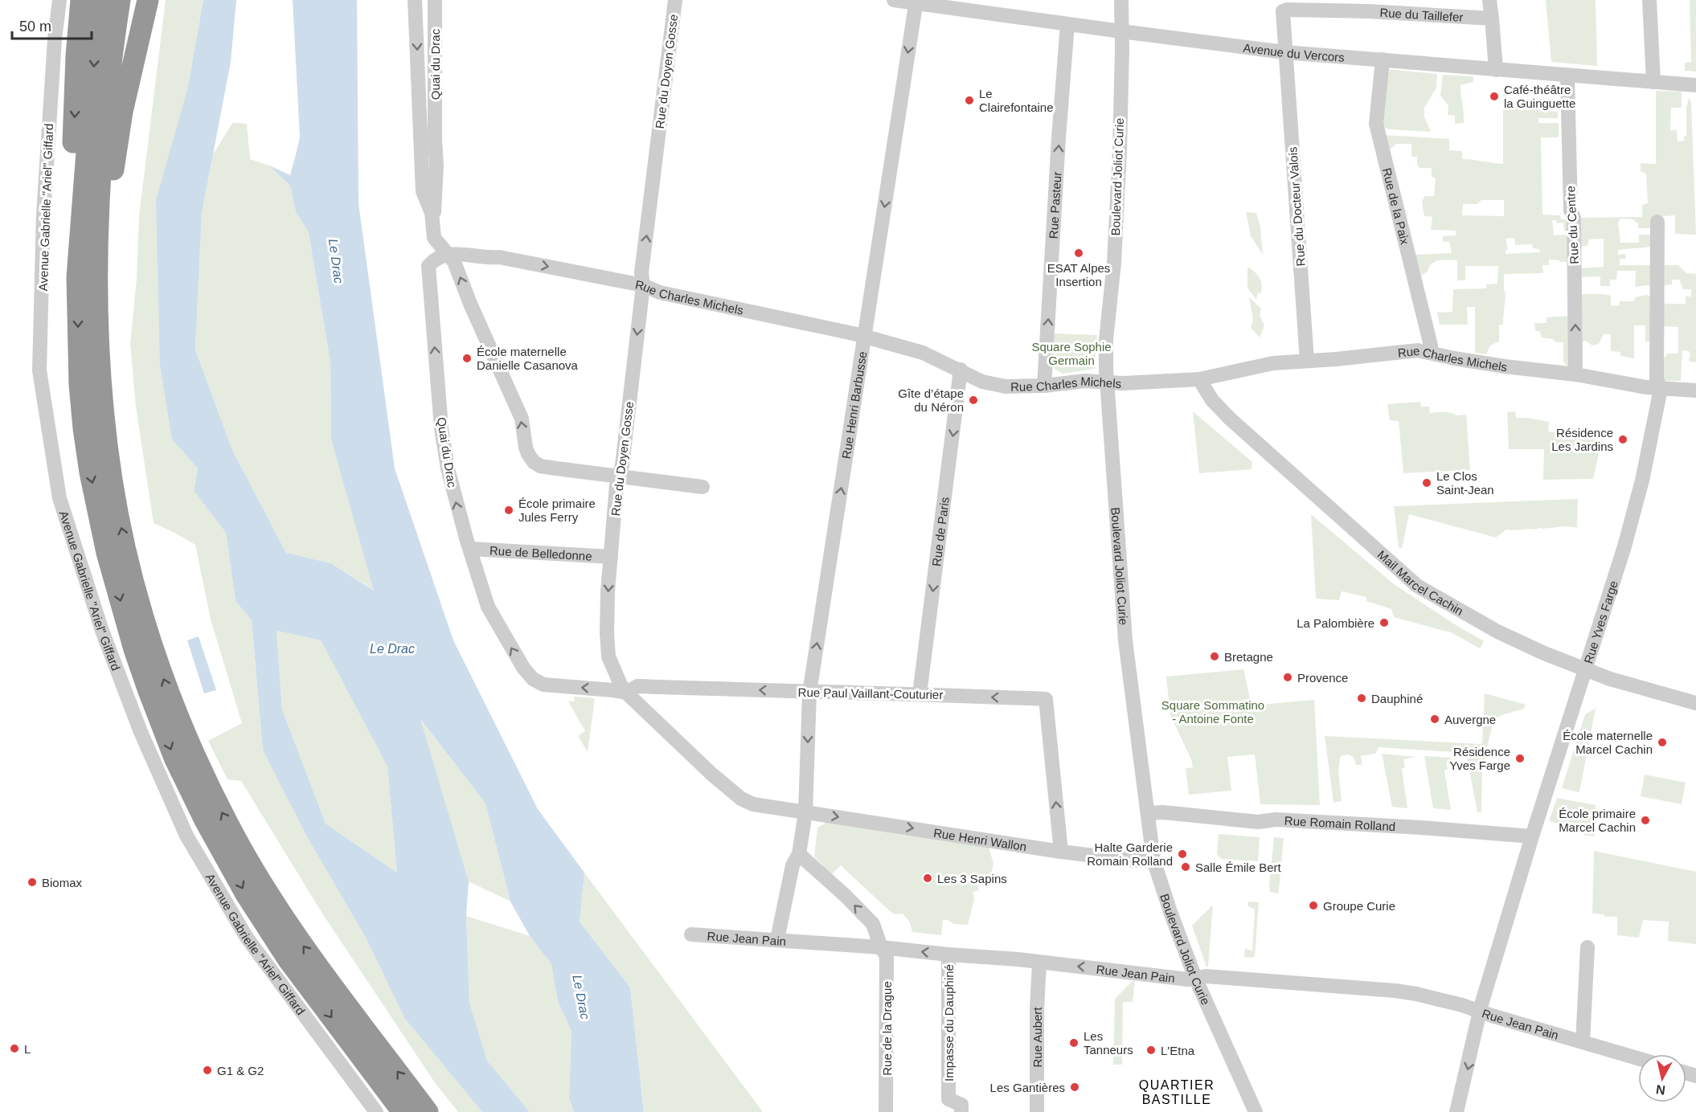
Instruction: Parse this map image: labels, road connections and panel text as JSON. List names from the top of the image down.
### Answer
{
  "streets": {
    "street": [
      "Rue du Taillefer",
      "Avenue du Vercors",
      "Quai du Drac",
      "Rue du Doyen Gosse",
      "Boulevard Joliot Curie",
      "Rue Pasteur",
      "Rue du Docteur Valois",
      "Rue de la Paix",
      "Avenue Gabrielle \"Ariel\" Giffard",
      "Rue du Centre",
      "Rue Charles Michels",
      "Rue Henri Barbusse",
      "Rue de Paris",
      "Rue de Belledonne",
      "Mail Marcel Cachin",
      "Rue Yves Farge",
      "Rue Paul Vaillant-Couturier",
      "Rue Romain Rolland",
      "Rue Henri Wallon",
      "Rue Jean Pain",
      "Impasse du Dauphiné",
      "Rue de la Drague",
      "Rue Aubert"
    ]
  },
  "crossings": [
    ["Rue du Taillefer", "Avenue du Vercors"],
    ["Rue du Taillefer", "Rue du Docteur Valois"],
    ["Avenue du Vercors", "Boulevard Joliot Curie"],
    ["Avenue du Vercors", "Rue Pasteur"],
    ["Avenue du Vercors", "Rue du Docteur Valois"],
    ["Avenue du Vercors", "Rue de la Paix"],
    ["Avenue du Vercors", "Rue du Centre"],
    ["Avenue du Vercors", "Rue Henri Barbusse"],
    ["Quai du Drac", "Rue Charles Michels"],
    ["Quai du Drac", "Rue de Belledonne"],
    ["Quai du Drac", "Rue Paul Vaillant-Couturier"],
    ["Rue du Doyen Gosse", "Rue Charles Michels"],
    ["Rue du Doyen Gosse", "Rue Henri Barbusse"],
    ["Rue du Doyen Gosse", "Rue de Belledonne"],
    ["Rue du Doyen Gosse", "Rue Paul Vaillant-Couturier"],
    ["Rue du Doyen Gosse", "Rue Henri Wallon"],
    ["Boulevard Joliot Curie", "Rue Charles Michels"],
    ["Boulevard Joliot Curie", "Rue Romain Rolland"],
    ["Boulevard Joliot Curie", "Rue Henri Wallon"],
    ["Boulevard Joliot Curie", "Rue Jean Pain"],
    ["Rue Pasteur", "Rue Charles Michels"],
    ["Rue du Docteur Valois", "Rue Charles Michels"],
    ["Rue de la Paix", "Rue Charles Michels"],
    ["Rue du Centre", "Rue Charles Michels"],
    ["Rue Charles Michels", "Rue Henri Barbusse"],
    ["Rue Charles Michels", "Rue de Paris"],
    ["Rue Charles Michels", "Mail Marcel Cachin"],
    ["Rue Charles Michels", "Rue Yves Farge"],
    ["Rue Henri Barbusse", "Rue Paul Vaillant-Couturier"],
    ["Rue Henri Barbusse", "Rue Henri Wallon"],
    ["Rue de Paris", "Rue Paul Vaillant-Couturier"],
    ["Mail Marcel Cachin", "Rue Yves Farge"],
    ["Rue Yves Farge", "Rue Romain Rolland"],
    ["Rue Yves Farge", "Rue Jean Pain"],
    ["Rue Paul Vaillant-Couturier", "Rue Henri Wallon"],
    ["Rue Jean Pain", "Impasse du Dauphiné"],
    ["Rue Jean Pain", "Rue de la Drague"],
    ["Rue Jean Pain", "Rue Aubert"]
  ],
  "one_way": [
    "Rue Pasteur",
    "Rue du Centre",
    "Rue de Paris",
    "Rue Paul Vaillant-Couturier",
    "Rue Henri Wallon"
  ],
  "districts": ["QUARTIER BASTILLE"],
  "water": ["Le Drac"],
  "parks": ["Square Sophie Germain", "Square Sommatino - Antoine Fonte"],
  "places": [
    "Café-théâtre la Guinguette",
    "Le Clairefontaine",
    "ESAT Alpes Insertion",
    "École maternelle Danielle Casanova",
    "Gîte d’étape du Néron",
    "Résidence Les Jardins",
    "Le Clos Saint-Jean",
    "École primaire Jules Ferry",
    "La Palombière",
    "Bretagne",
    "Provence",
    "Dauphiné",
    "Auvergne",
    "École maternelle Marcel Cachin",
    "Résidence Yves Farge",
    "École primaire Marcel Cachin",
    "Halte Garderie Romain Rolland",
    "Salle Émile Bert",
    "Les 3 Sapins",
    "Biomax",
    "Groupe Curie",
    "Les Tanneurs",
    "L",
    "L'Etna",
    "G1 & G2",
    "Les Gantières"
  ],
  "scale_bar": "50 m",
  "north": "bottom"
}
